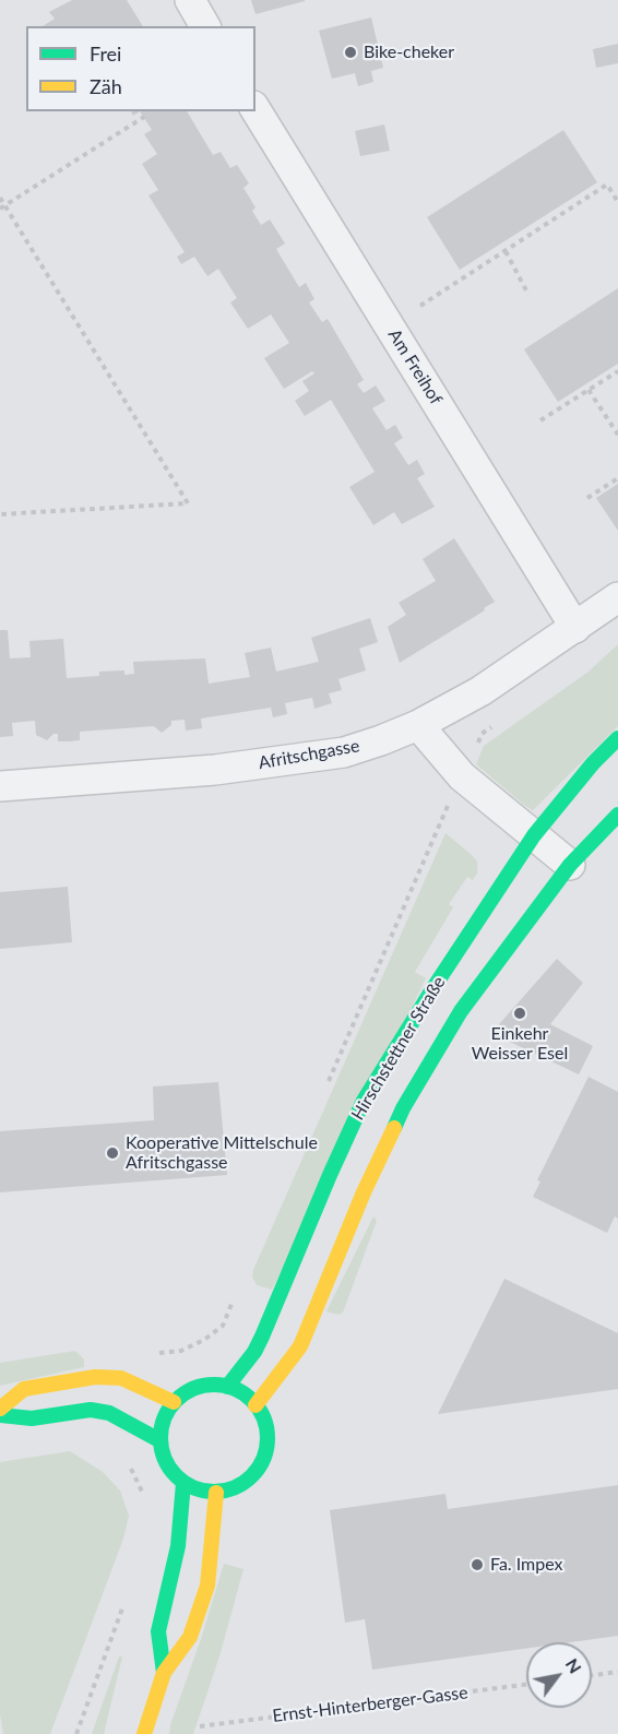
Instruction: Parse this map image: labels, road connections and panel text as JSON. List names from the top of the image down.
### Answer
{
  "streets": {
    "main road": ["Hirschstettner Straße"],
    "street": ["Am Freihof", "Afritschgasse"],
    "path": ["Ernst-Hinterberger-Gasse"]
  },
  "crossings": [
    ["Am Freihof", "Afritschgasse"]
  ],
  "places": [
    "Bike-cheker",
    "Einkehr Weisser Esel",
    "Kooperative Mittelschule Afritschgasse",
    "Fa. Impex"
  ],
  "legend": ["Frei", "Zäh"],
  "north": "top right"
}
